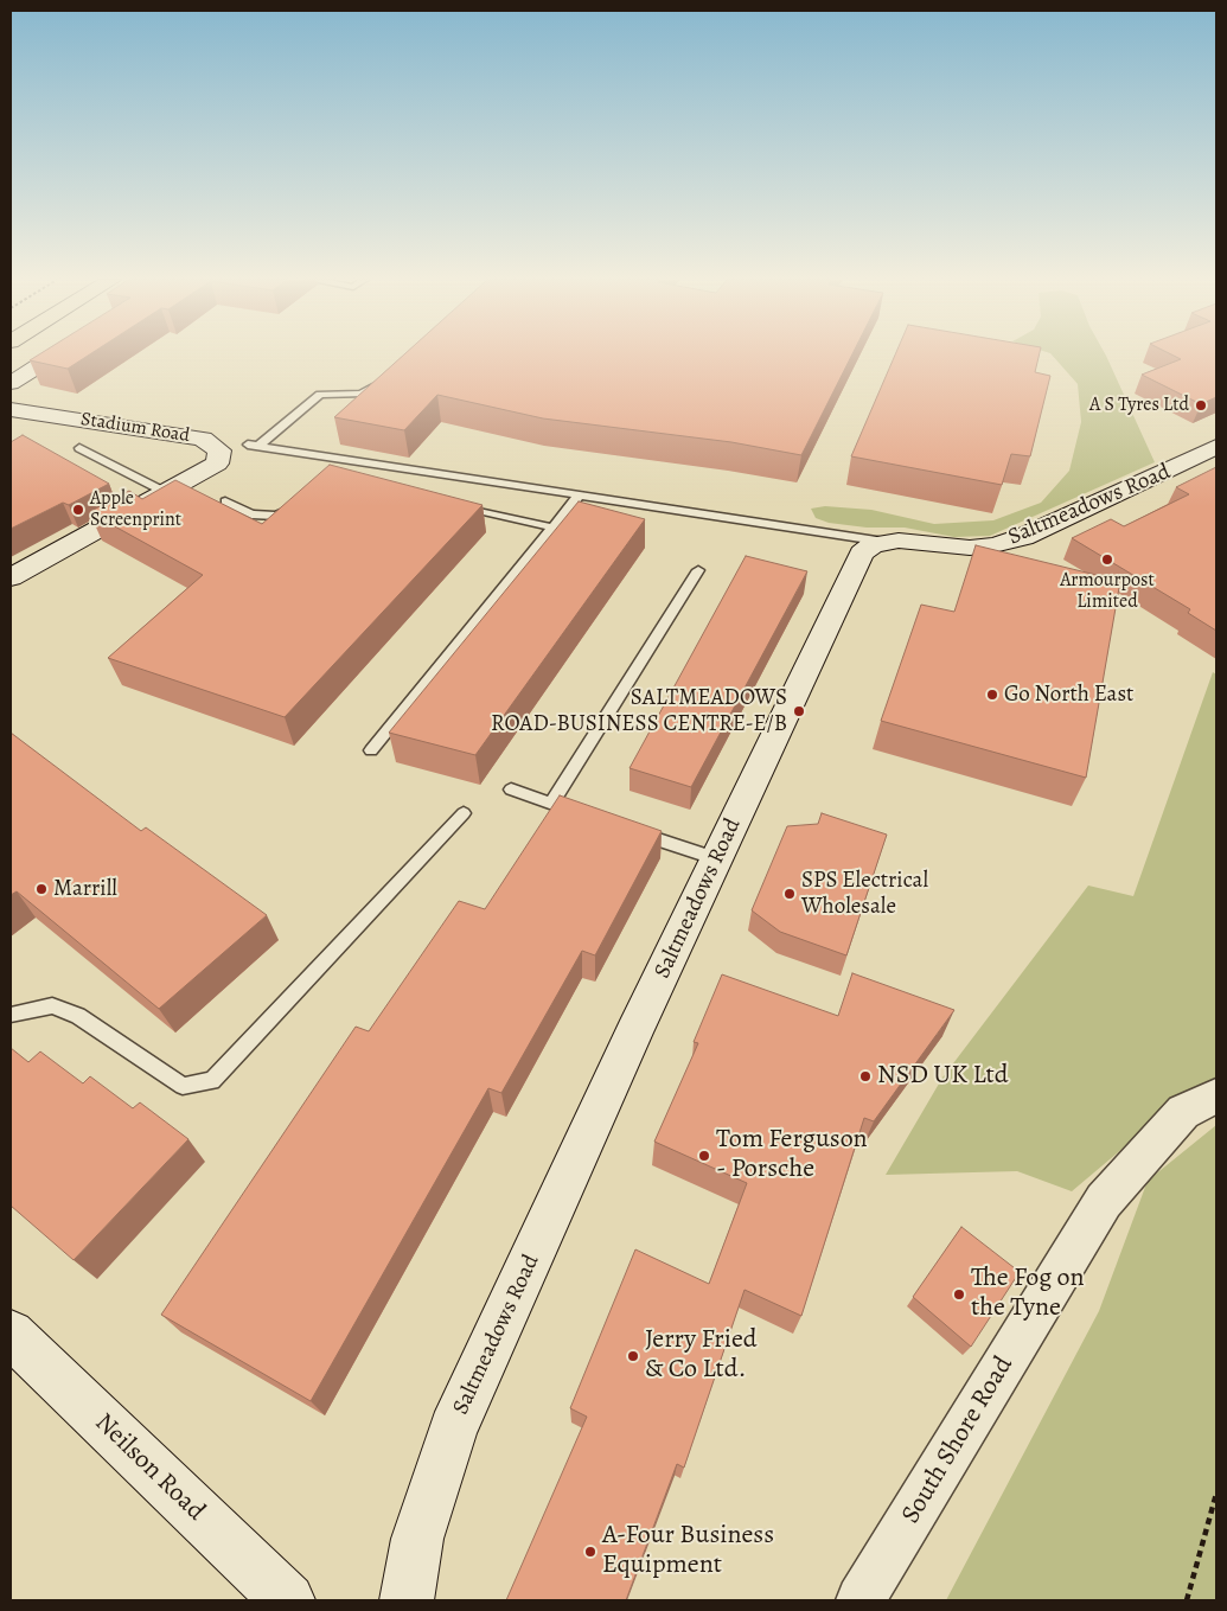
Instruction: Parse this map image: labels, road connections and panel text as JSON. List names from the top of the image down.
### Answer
{
  "streets": {
    "street": [
      "Stadium Road",
      "Saltmeadows Road",
      "South Shore Road",
      "Neilson Road"
    ]
  },
  "places": [
    "A S Tyres Ltd",
    "Apple Screenprint",
    "Armourpost Limited",
    "Go North East",
    "SALTMEADOWS ROAD-BUSINESS CENTRE-E/B",
    "Marrill",
    "SPS Electrical Wholesale",
    "NSD UK Ltd",
    "Tom Ferguson - Porsche",
    "The Fog on the Tyne",
    "Jerry Fried & Co Ltd.",
    "A-Four Business Equipment"
  ]
}
